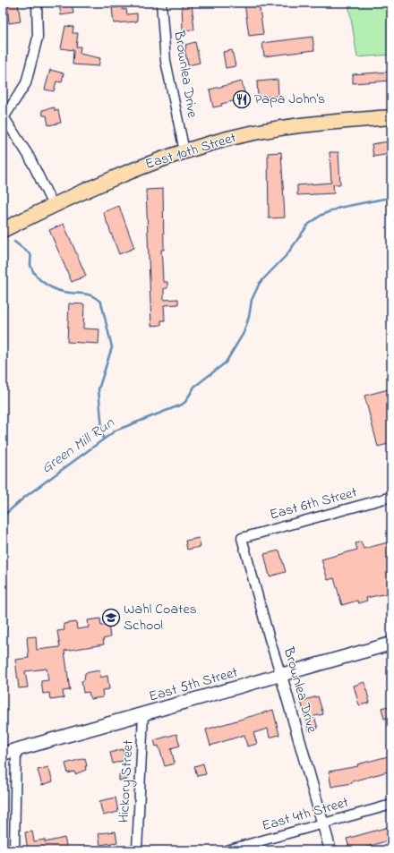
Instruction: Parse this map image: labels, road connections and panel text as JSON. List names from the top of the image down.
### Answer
{
  "streets": {
    "main road": ["East 10th Street", "East 5th Street"],
    "street": [
      "Brownlea Drive",
      "East 6th Street",
      "Hickory Street",
      "East 4th Street"
    ]
  },
  "crossings": [
    ["Brownlea Drive", "East 10th Street"],
    ["Brownlea Drive", "East 6th Street"],
    ["Brownlea Drive", "East 5th Street"],
    ["Brownlea Drive", "East 4th Street"],
    ["East 5th Street", "Hickory Street"]
  ],
  "water": ["Green Mill Run"],
  "places": {
    "restaurant": ["Papa John's"],
    "school or university": ["Wahl Coates School"]
  }
}
